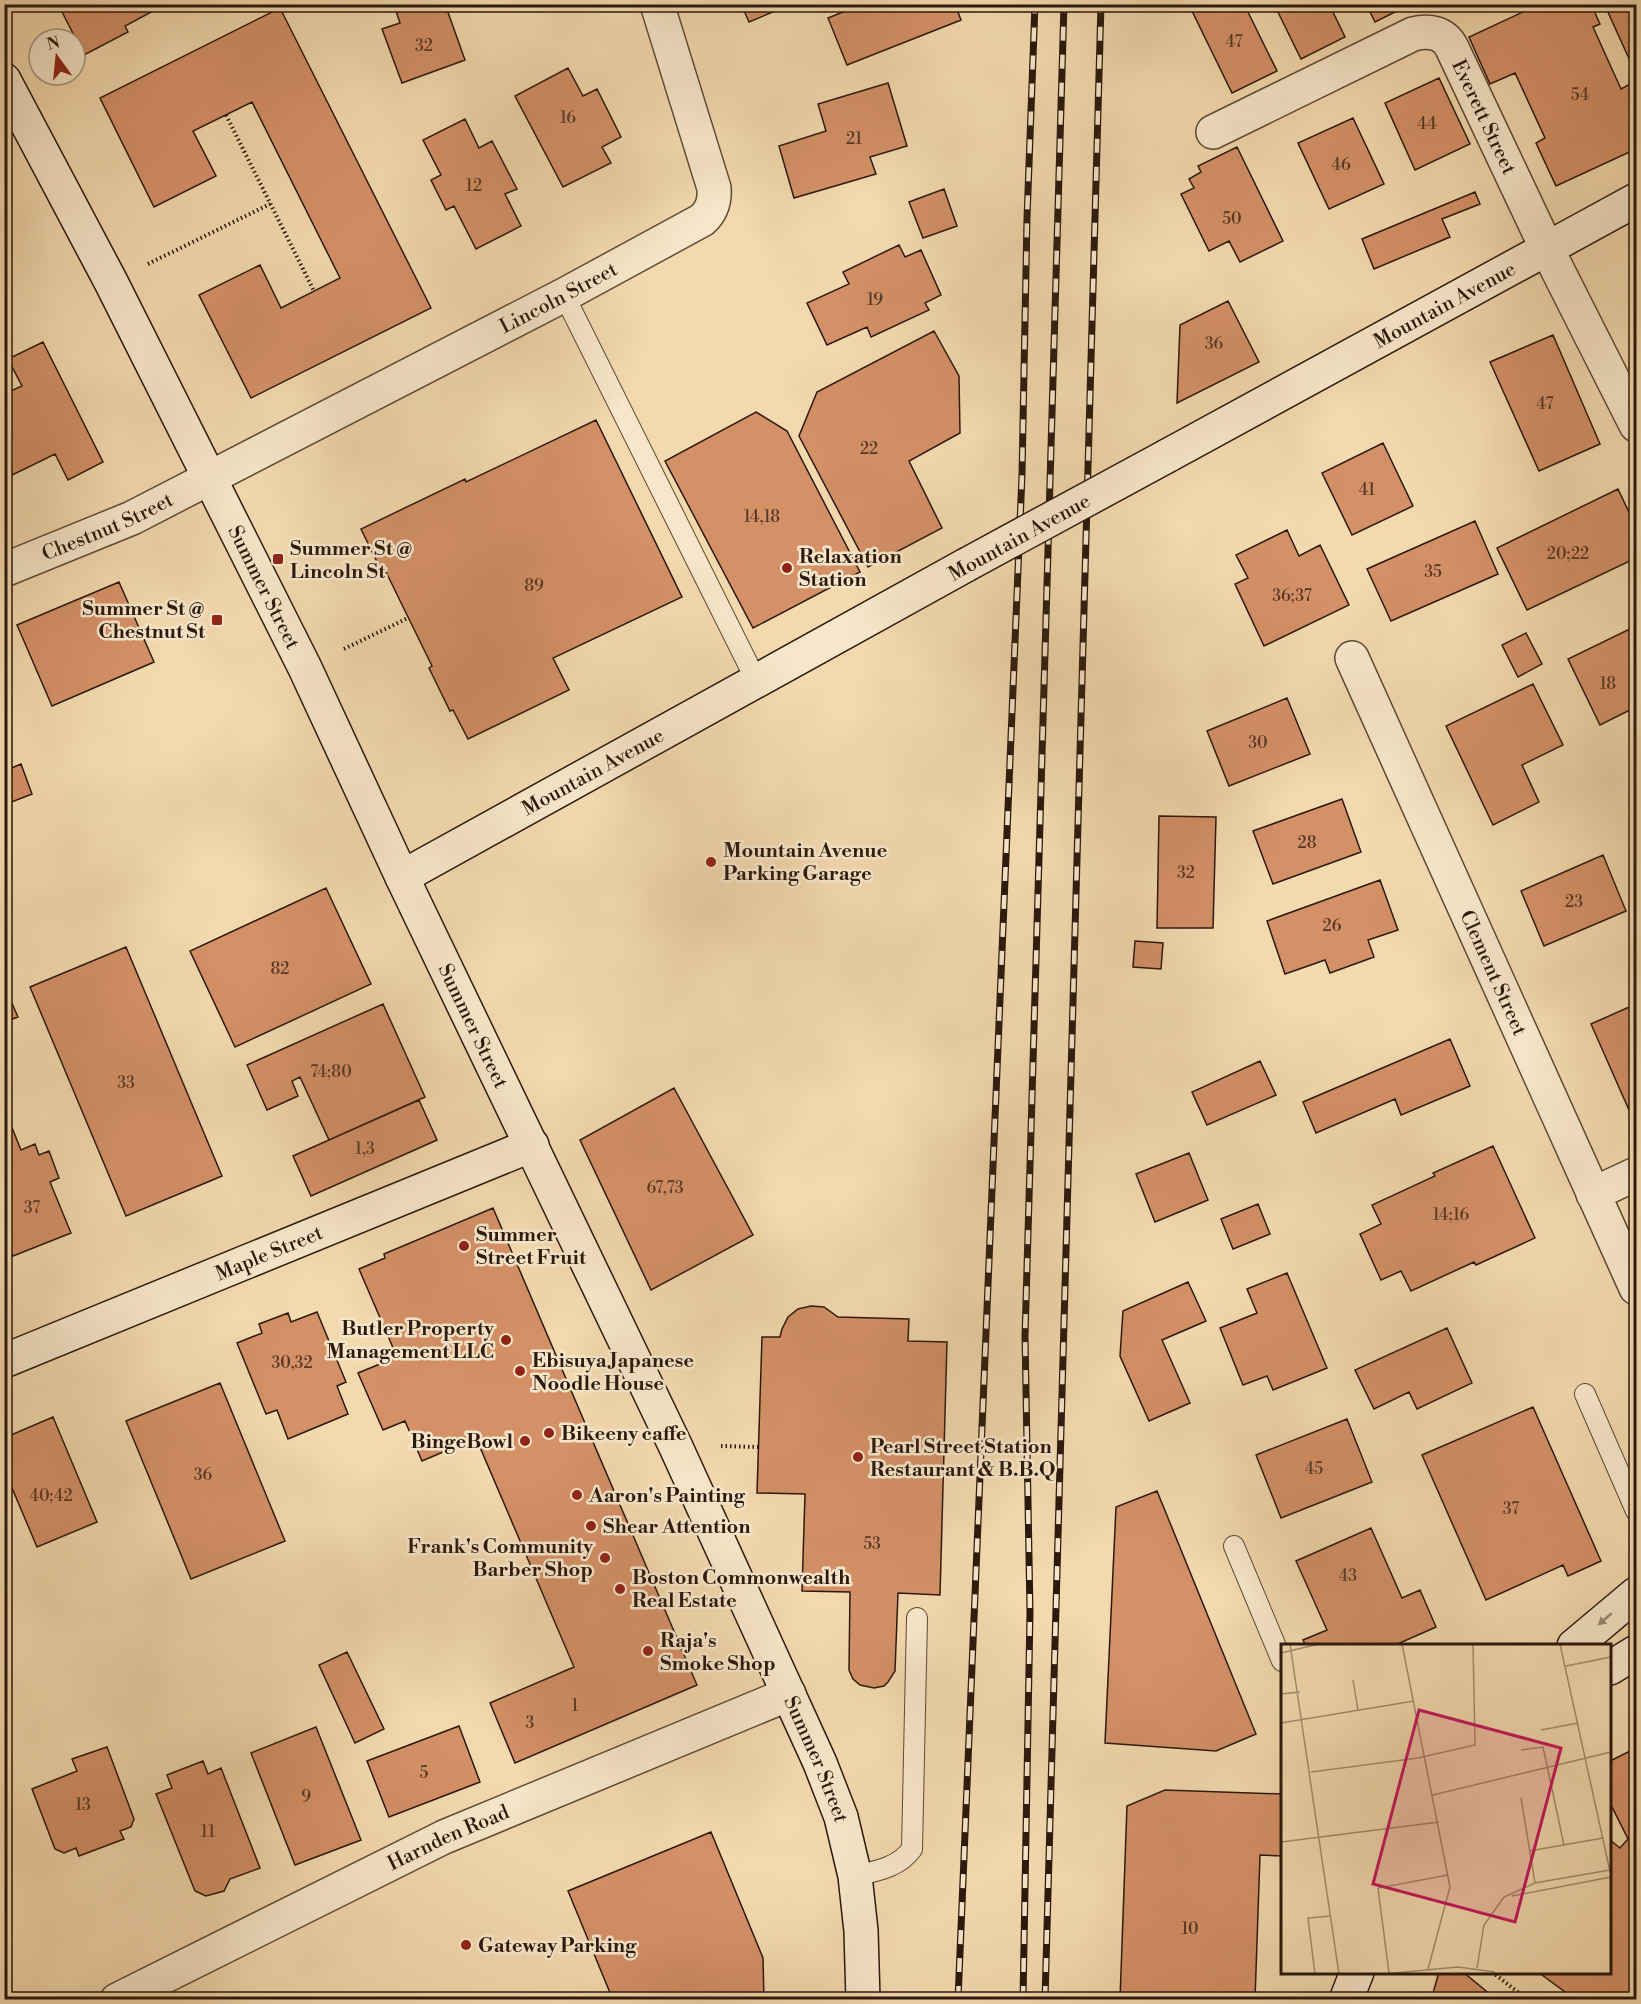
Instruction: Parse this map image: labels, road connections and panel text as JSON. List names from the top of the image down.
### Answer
{
  "streets": {
    "street": [
      "Everett Street",
      "Lincoln Street",
      "Mountain Avenue",
      "Chestnut Street",
      "Summer Street",
      "Clement Street",
      "Maple Street",
      "Harnden Road"
    ]
  },
  "crossings": [
    ["Everett Street", "Mountain Avenue"],
    ["Lincoln Street", "Chestnut Street"],
    ["Lincoln Street", "Summer Street"],
    ["Mountain Avenue", "Summer Street"],
    ["Chestnut Street", "Summer Street"],
    ["Summer Street", "Maple Street"],
    ["Summer Street", "Harnden Road"]
  ],
  "places": {
    "transit": ["Summer St @ Lincoln St", "Summer St @ Chestnut St"],
    "other": [
      "Relaxation Station",
      "Mountain Avenue Parking Garage",
      "Summer Street Fruit",
      "Butler Property Management LLC",
      "Ebisuya Japanese Noodle House",
      "Bikeeny caffe",
      "BingeBowl",
      "Pearl Street Station Restaurant & B.B.Q",
      "Aaron's Painting",
      "Shear Attention",
      "Frank's Community Barber Shop",
      "Boston Commonwealth Real Estate",
      "Raja's Smoke Shop",
      "Gateway Parking"
    ]
  },
  "house_numbers": [
    "47",
    "32",
    "54",
    "16",
    "44",
    "21",
    "46",
    "12",
    "50",
    "19",
    "36",
    "47",
    "22",
    "41",
    "14,18",
    "20;22",
    "35",
    "89",
    "36;37",
    "18",
    "30",
    "28",
    "32",
    "23",
    "26",
    "82",
    "74;80",
    "33",
    "1,3",
    "67,73",
    "37",
    "14;16",
    "30,32",
    "45",
    "36",
    "40;42",
    "37",
    "53",
    "43",
    "1",
    "3",
    "5",
    "9",
    "13",
    "11",
    "10"
  ],
  "north": "top"
}
